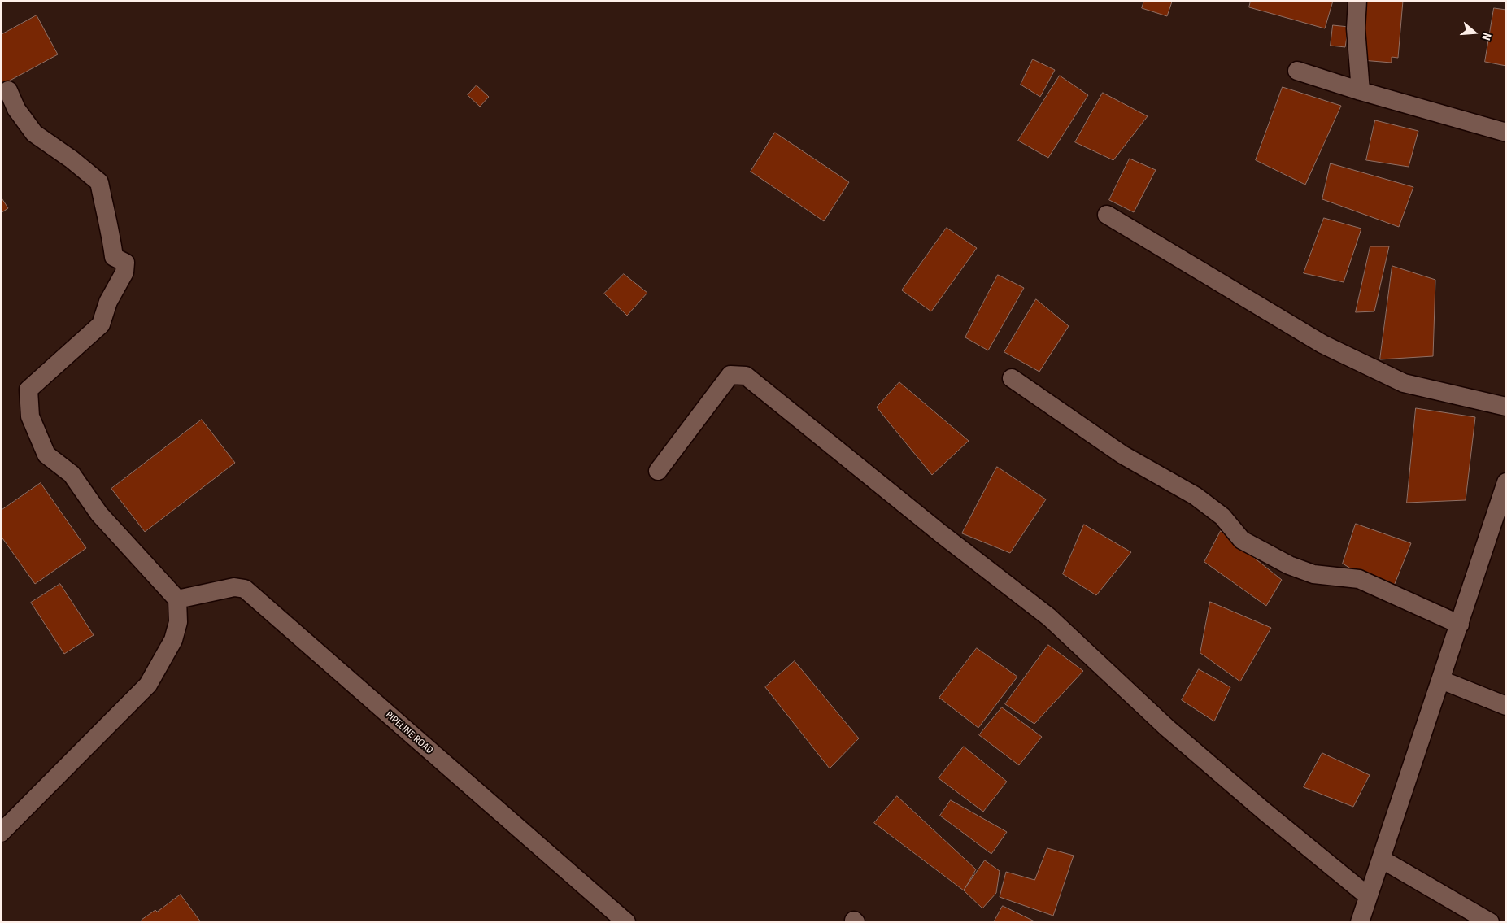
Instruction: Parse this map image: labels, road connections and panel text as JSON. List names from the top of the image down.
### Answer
{
  "streets": {
    "street": ["PIPELINE ROAD"]
  },
  "north": "right"
}
